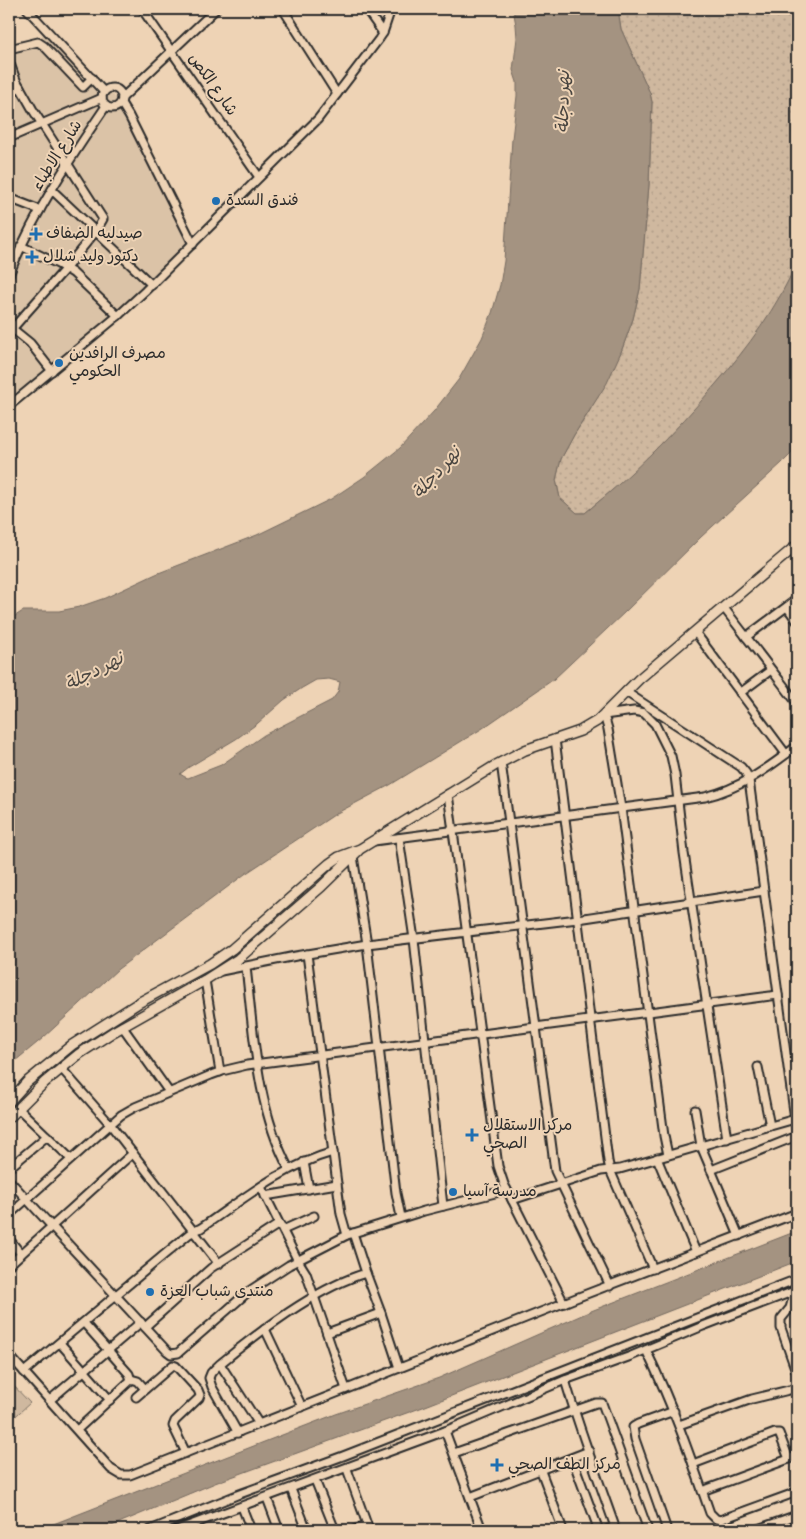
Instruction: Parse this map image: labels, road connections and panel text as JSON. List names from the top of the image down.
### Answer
{
  "streets": {
    "street": ["شارع الكص", "شارع الاطباء"]
  },
  "water": ["نهر دجلة"],
  "places": {
    "other": [
      "فندق السدة",
      "مصرف الرافدين الحكومي",
      "مدرسة آسيا",
      "منتدى شباب العزة"
    ],
    "health": [
      "صيدليه الضفاف",
      "دكتور وليد شلال",
      "مركز الاستقلال الصحي",
      "مركز الطف الصحي"
    ]
  }
}
